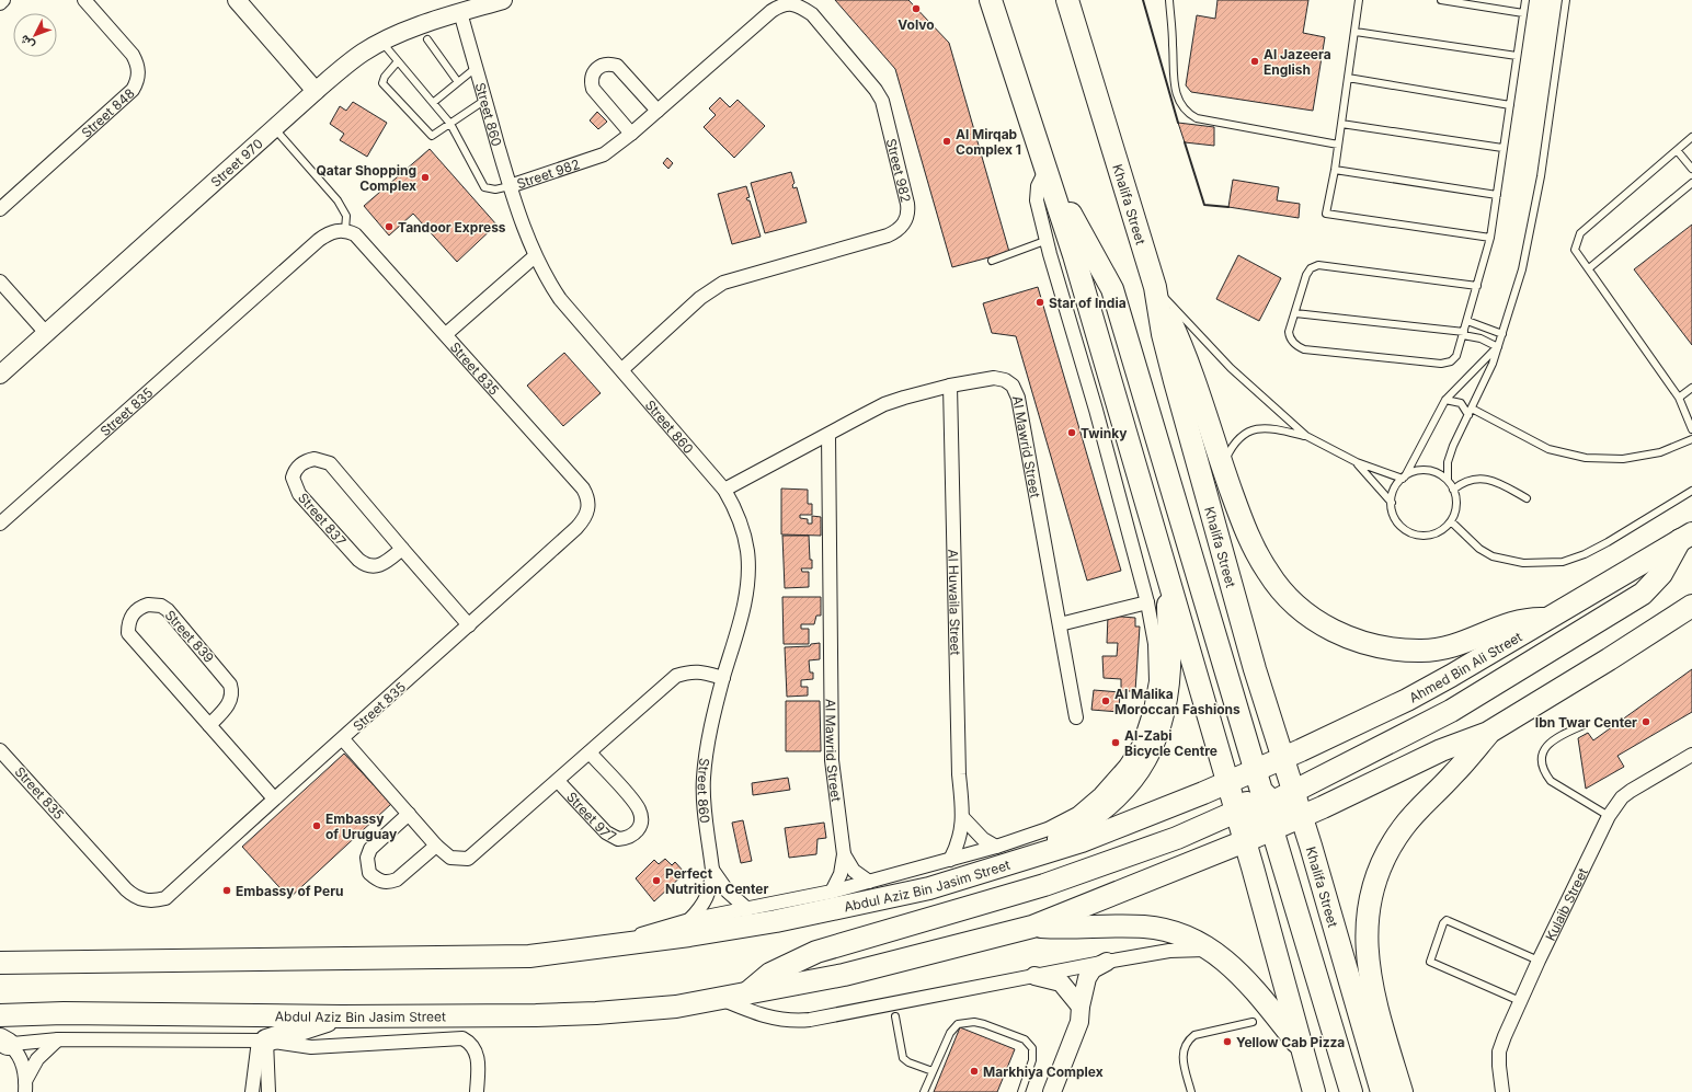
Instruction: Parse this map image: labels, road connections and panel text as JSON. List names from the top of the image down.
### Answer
{
  "streets": {
    "main road": ["Khalifa Street", "Ahmed Bin Ali Street", "Abdul Aziz Bin Jasim Street"],
    "street": [
      "Street 848",
      "Street 860",
      "Street 970",
      "Street 982",
      "Street 835",
      "Al Mawrid Street",
      "Street 837",
      "Al Huwaila Street",
      "Street 839",
      "Street 977",
      "Kulaib Street"
    ]
  },
  "crossings": [
    ["Street 860", "Street 970"],
    ["Street 860", "Street 982"],
    ["Street 860", "Street 835"],
    ["Street 860", "Al Mawrid Street"],
    ["Street 860", "Street 977"],
    ["Street 860", "Abdul Aziz Bin Jasim Street"],
    ["Khalifa Street", "Ahmed Bin Ali Street"],
    ["Street 835", "Street 837"],
    ["Street 835", "Street 839"],
    ["Street 835", "Street 977"],
    ["Al Mawrid Street", "Al Huwaila Street"],
    ["Al Mawrid Street", "Abdul Aziz Bin Jasim Street"],
    ["Al Huwaila Street", "Abdul Aziz Bin Jasim Street"],
    ["Ahmed Bin Ali Street", "Abdul Aziz Bin Jasim Street"]
  ],
  "places": [
    "Volvo",
    "Al Jazeera English",
    "Al Mirqab Complex 1",
    "Qatar Shopping Complex",
    "Tandoor Express",
    "Star of India",
    "Twinky",
    "Al Malika Moroccan Fashions",
    "Ibn Twar Center",
    "Al-Zabi Bicycle Centre",
    "Embassy of Uruguay",
    "Perfect Nutrition Center",
    "Embassy of Peru",
    "Yellow Cab Pizza",
    "Markhiya Complex"
  ],
  "north": "bottom left"
}
